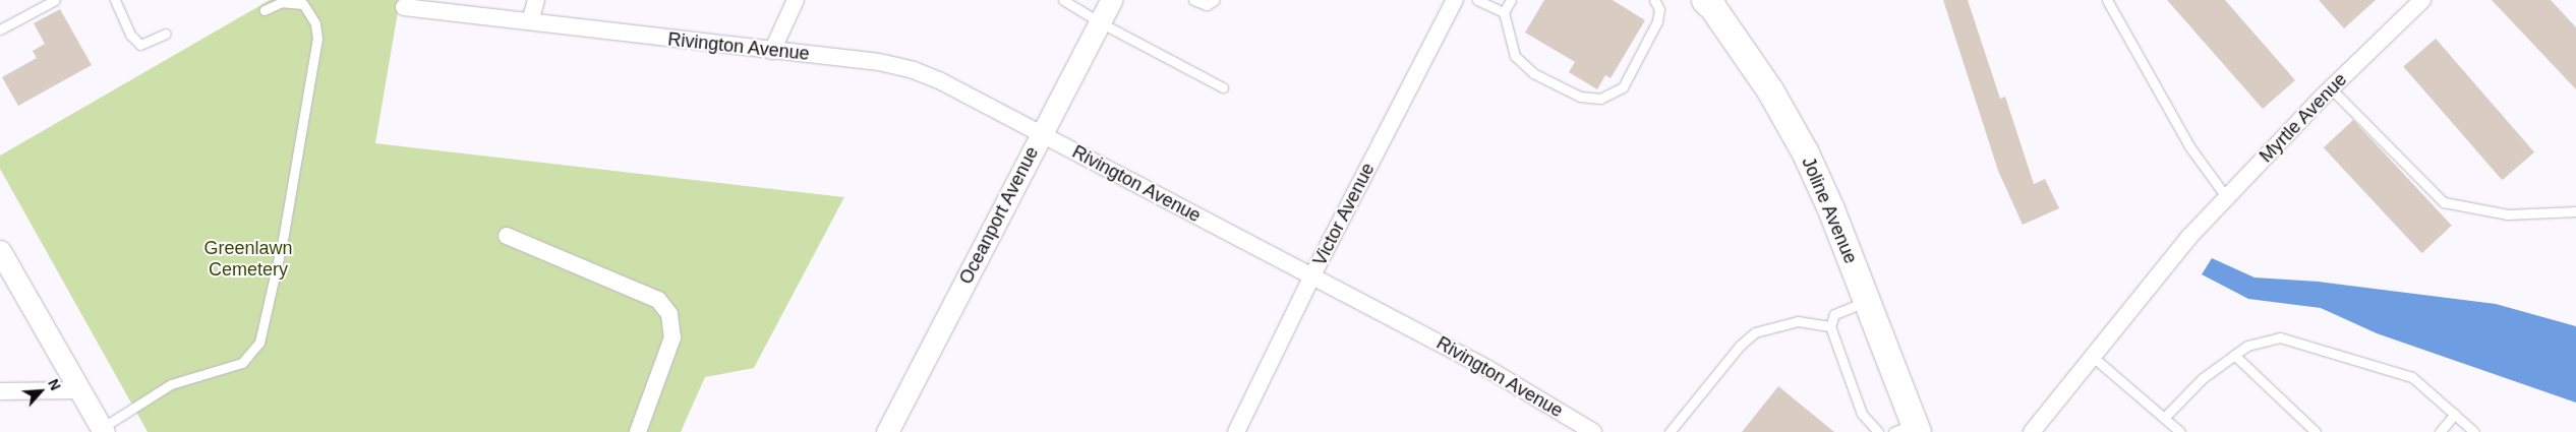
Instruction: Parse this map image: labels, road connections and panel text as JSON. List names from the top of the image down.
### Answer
{
  "streets": {
    "main road": ["Joline Avenue"],
    "street": [
      "Rivington Avenue",
      "Myrtle Avenue",
      "Victor Avenue",
      "Oceanport Avenue"
    ]
  },
  "crossings": [
    ["Rivington Avenue", "Victor Avenue"],
    ["Rivington Avenue", "Oceanport Avenue"]
  ],
  "parks": ["Greenlawn Cemetery"],
  "north": "top right"
}
